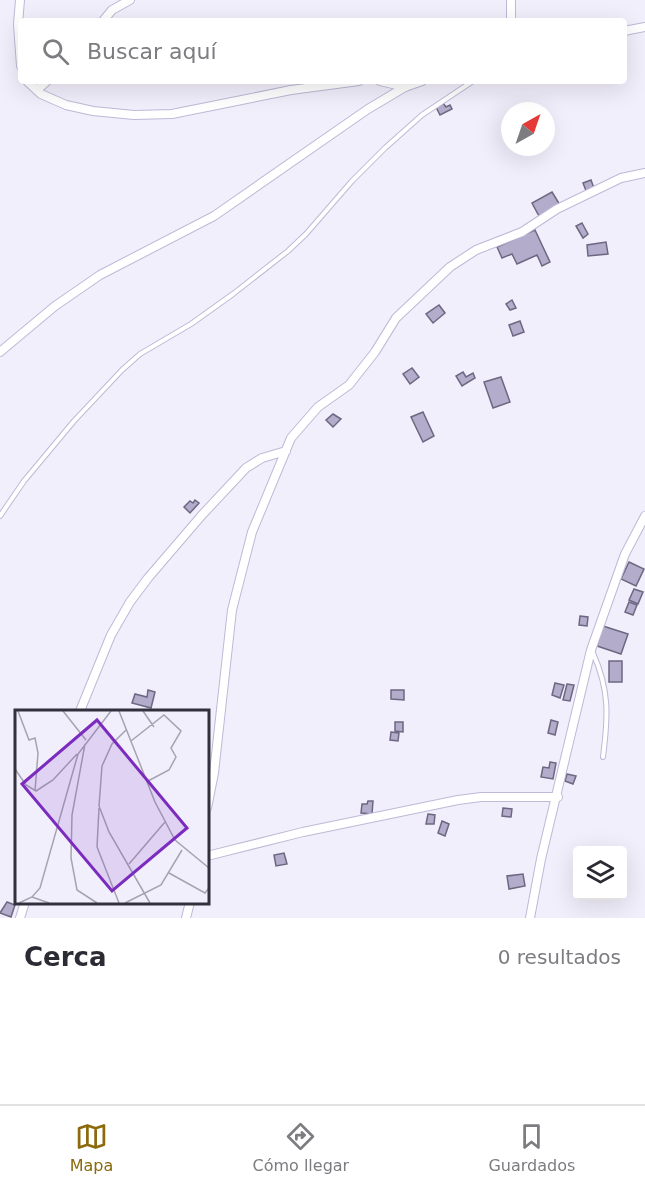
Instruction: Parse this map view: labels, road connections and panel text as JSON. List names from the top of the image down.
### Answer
{
  "north": "top right",
  "page": {
    "search": "Buscar aquí",
    "heading": ["Cerca", "0 resultados"],
    "nav": ["Mapa", "Cómo llegar", "Guardados"]
  }
}
